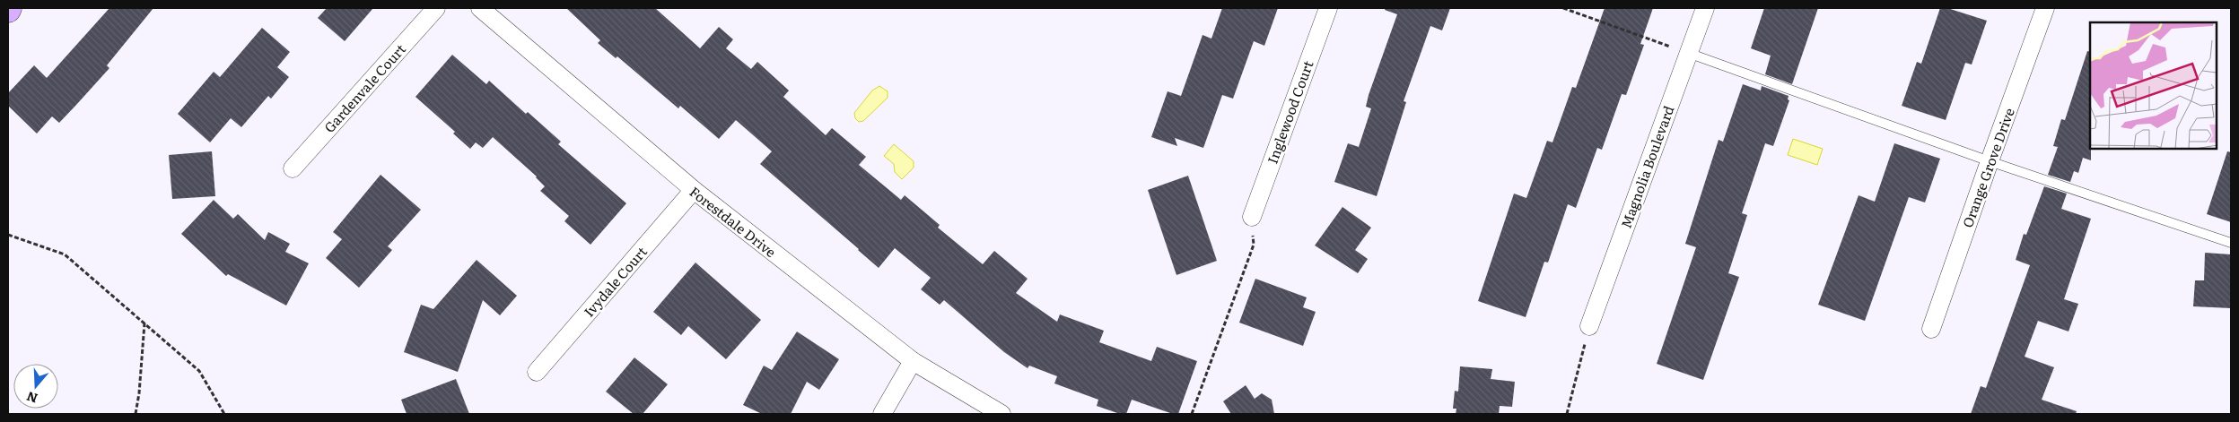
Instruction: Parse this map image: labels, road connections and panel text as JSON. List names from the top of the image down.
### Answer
{
  "streets": {
    "street": [
      "Gardenvale Court",
      "Inglewood Court",
      "Magnolia Boulevard",
      "Orange Grove Drive",
      "Forestdale Drive",
      "Ivydale Court"
    ]
  },
  "crossings": [
    ["Forestdale Drive", "Ivydale Court"]
  ],
  "north": "bottom"
}
